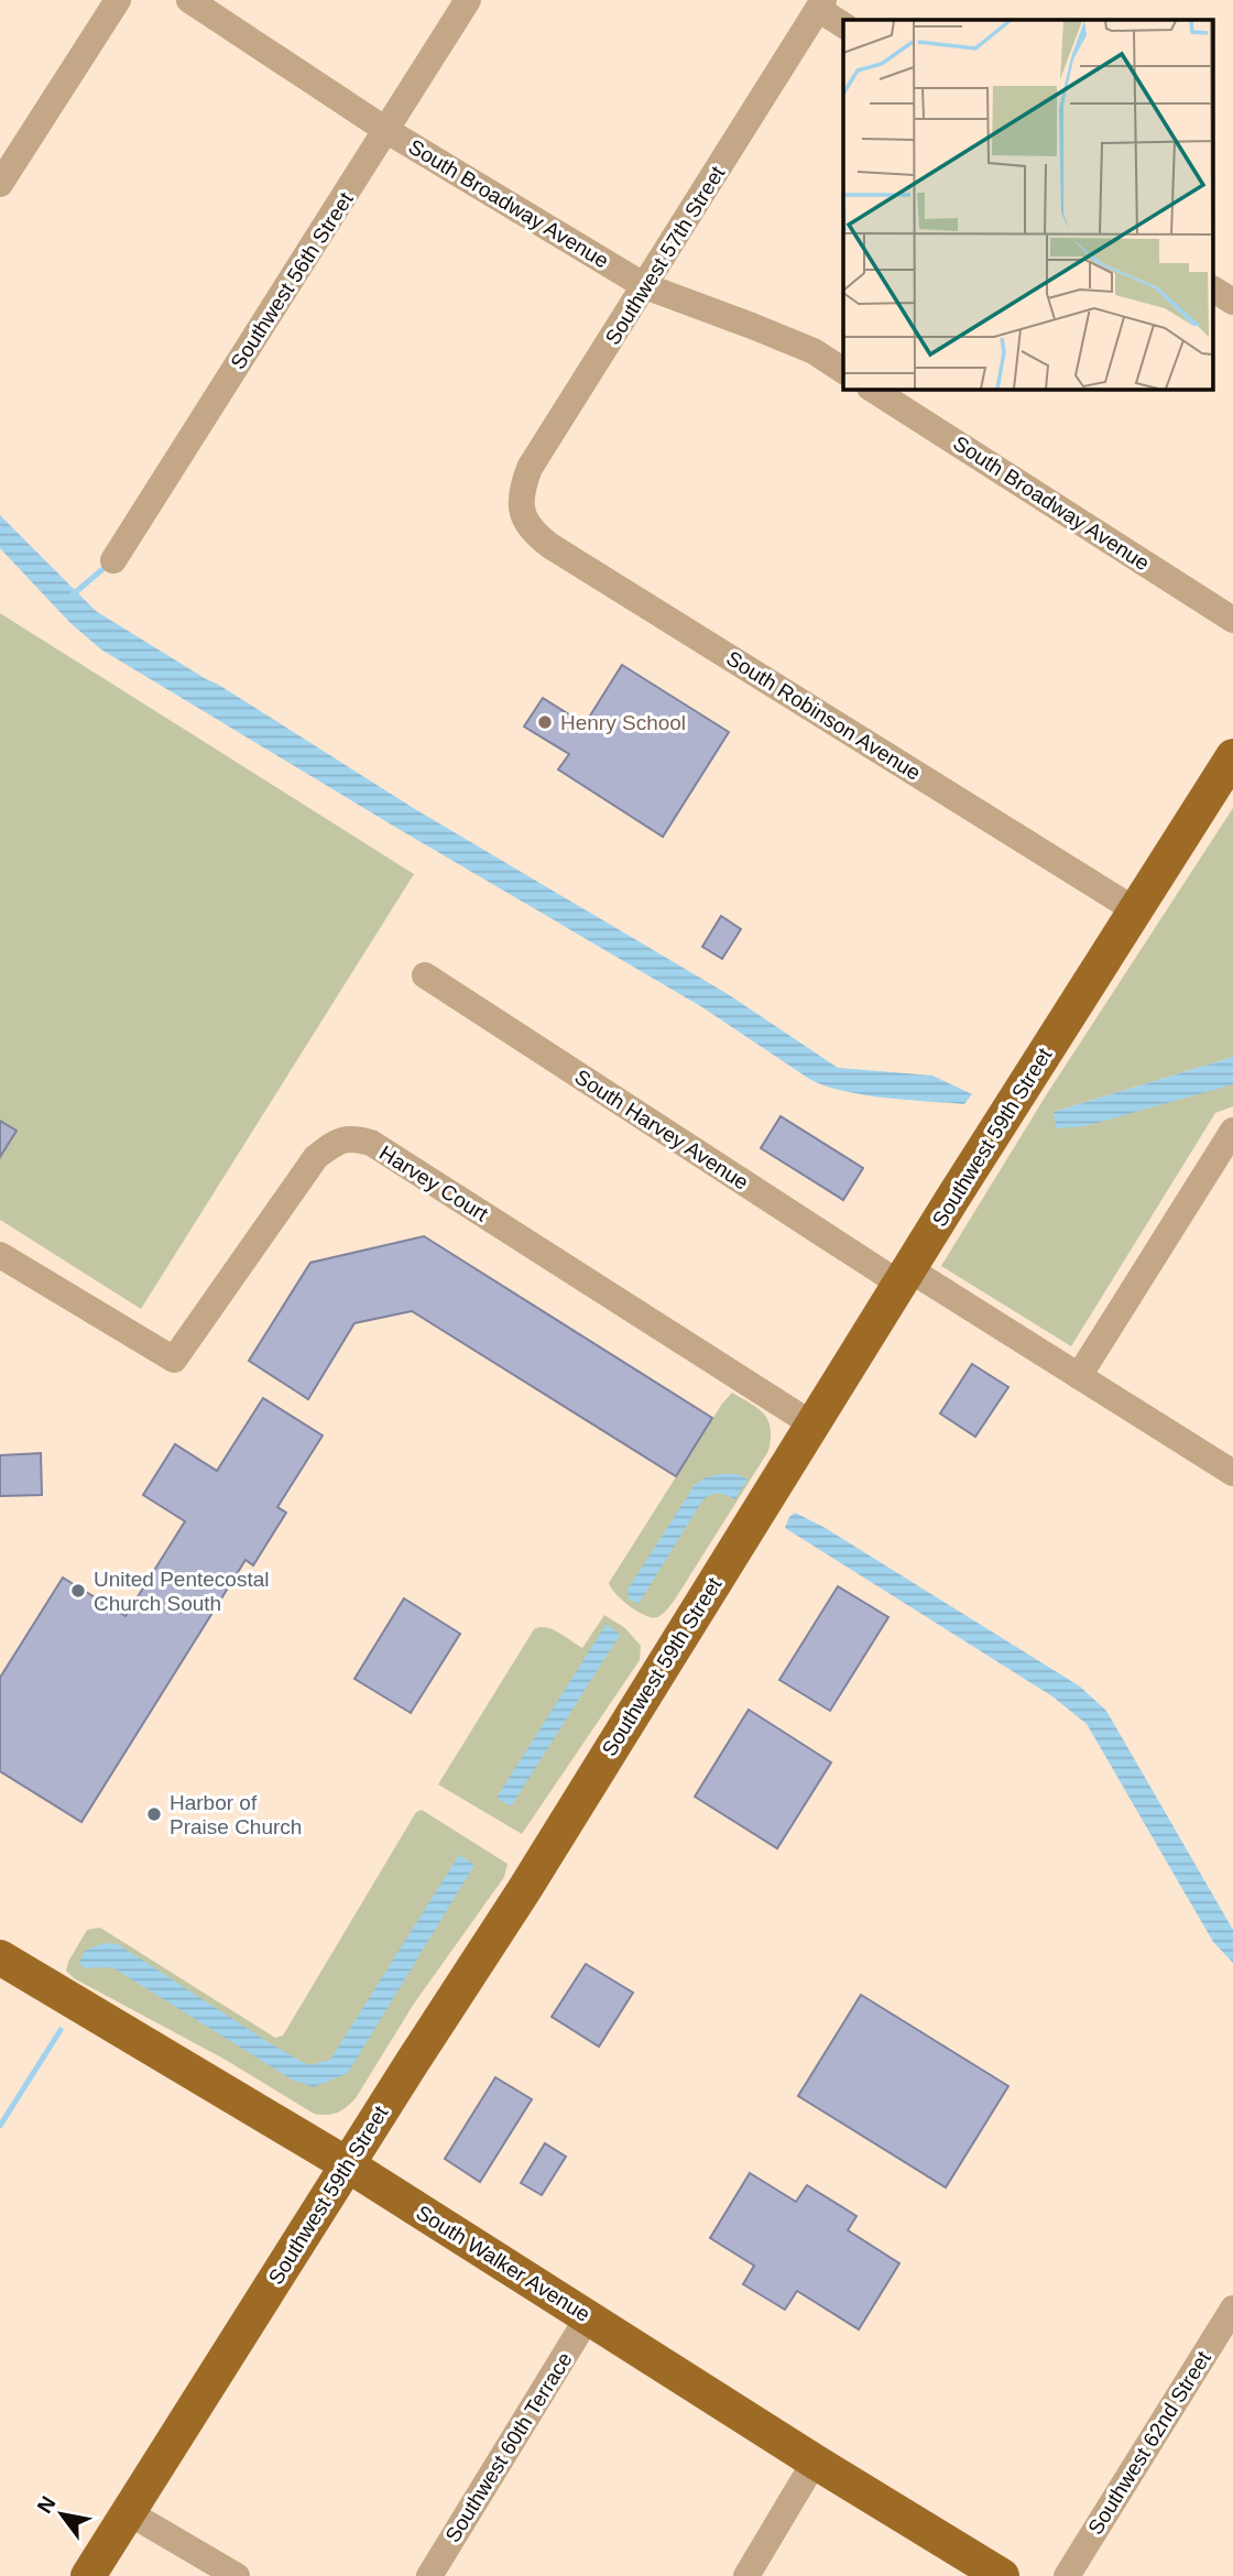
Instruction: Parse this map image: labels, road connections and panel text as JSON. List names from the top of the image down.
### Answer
{
  "streets": {
    "main road": ["Southwest 59th Street", "South Walker Avenue"],
    "street": [
      "South Broadway Avenue",
      "Southwest 57th Street",
      "Southwest 56th Street",
      "South Robinson Avenue",
      "South Harvey Avenue",
      "Harvey Court",
      "Southwest 62nd Street",
      "Southwest 60th Terrace"
    ]
  },
  "crossings": [
    ["South Broadway Avenue", "Southwest 57th Street"],
    ["South Broadway Avenue", "Southwest 56th Street"],
    ["Southwest 57th Street", "South Robinson Avenue"],
    ["South Robinson Avenue", "Southwest 59th Street"],
    ["South Harvey Avenue", "Southwest 59th Street"],
    ["Southwest 59th Street", "Harvey Court"],
    ["Southwest 59th Street", "South Walker Avenue"],
    ["South Walker Avenue", "Southwest 60th Terrace"]
  ],
  "places": ["Henry School", "United Pentecostal Church South", "Harbor of Praise Church"],
  "north": "top left"
}
